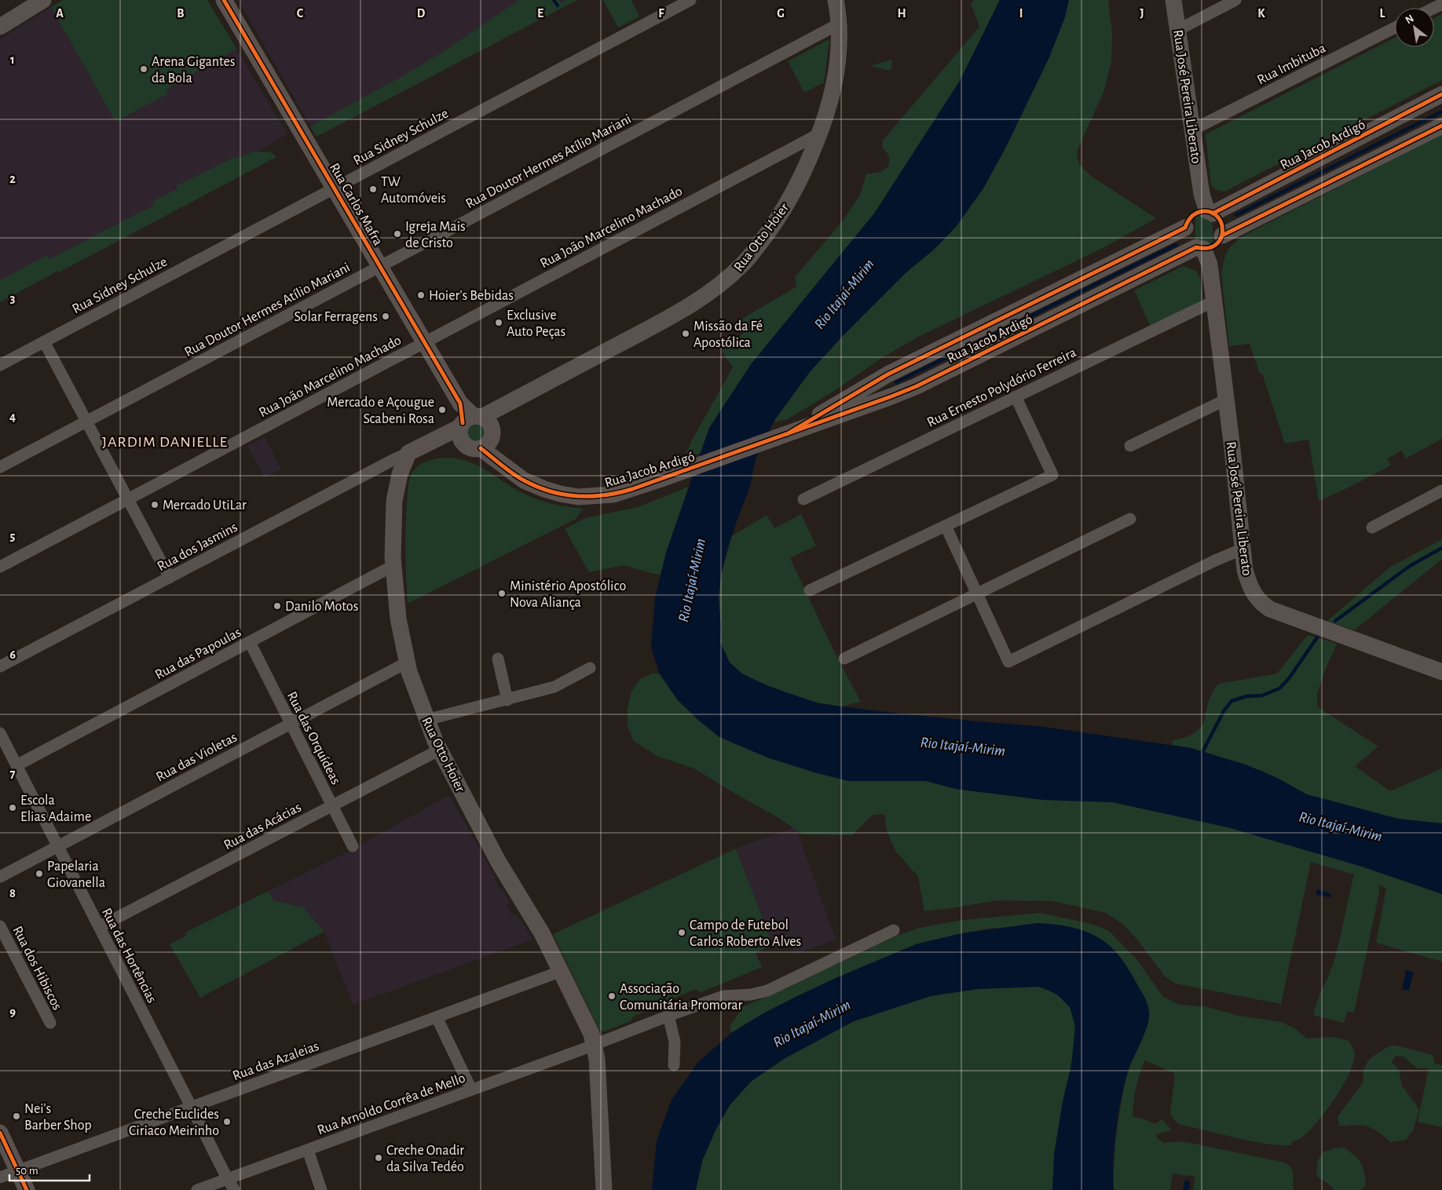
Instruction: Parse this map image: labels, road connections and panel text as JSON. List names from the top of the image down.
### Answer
{
  "streets": {
    "main road": [
      "Rua José Pereira Liberato",
      "Rua Jacob Ardigó",
      "Rua Carlos Mafra",
      "Rua Otto Hoier"
    ],
    "street": [
      "Rua Imbituba",
      "Rua Sidney Schulze",
      "Rua Doutor Hermes Atílio Mariani",
      "Rua João Marcelino Machado",
      "Rua Ernesto Polydório Ferreira",
      "Rua dos Jasmins",
      "Rua das Papoulas",
      "Rua das Orquídeas",
      "Rua das Violetas",
      "Rua das Acácias",
      "Rua das Hortências",
      "Rua dos Hibiscos",
      "Rua das Azaleias",
      "Rua Arnoldo Corrêa de Mello"
    ]
  },
  "crossings": [
    ["Rua Imbituba", "Rua José Pereira Liberato"],
    ["Rua José Pereira Liberato", "Rua Jacob Ardigó"],
    ["Rua José Pereira Liberato", "Rua Ernesto Polydório Ferreira"],
    ["Rua Sidney Schulze", "Rua Carlos Mafra"],
    ["Rua Jacob Ardigó", "Rua Carlos Mafra"],
    ["Rua Jacob Ardigó", "Rua Otto Hoier"],
    ["Rua Doutor Hermes Atílio Mariani", "Rua Carlos Mafra"],
    ["Rua Doutor Hermes Atílio Mariani", "Rua Otto Hoier"],
    ["Rua Carlos Mafra", "Rua João Marcelino Machado"],
    ["Rua Carlos Mafra", "Rua Otto Hoier"],
    ["Rua João Marcelino Machado", "Rua Otto Hoier"],
    ["Rua Otto Hoier", "Rua dos Jasmins"],
    ["Rua Otto Hoier", "Rua das Papoulas"],
    ["Rua Otto Hoier", "Rua das Violetas"],
    ["Rua Otto Hoier", "Rua das Acácias"],
    ["Rua Otto Hoier", "Rua das Azaleias"],
    ["Rua Otto Hoier", "Rua Arnoldo Corrêa de Mello"],
    ["Rua das Papoulas", "Rua das Orquídeas"],
    ["Rua das Papoulas", "Rua das Hortências"],
    ["Rua das Orquídeas", "Rua das Violetas"],
    ["Rua das Orquídeas", "Rua das Acácias"],
    ["Rua das Violetas", "Rua das Hortências"],
    ["Rua das Acácias", "Rua das Hortências"],
    ["Rua das Hortências", "Rua das Azaleias"],
    ["Rua das Hortências", "Rua Arnoldo Corrêa de Mello"]
  ],
  "districts": ["JARDIM DANIELLE"],
  "water": ["Rio Itajaí-Mirim"],
  "places": [
    "Arena Gigantes da Bola",
    "TW Automóveis",
    "Igreja Mais de Cristo",
    "Hoier's Bebidas",
    "Solar Ferragens",
    "Exclusive Auto Peças",
    "Missão da Fé Apostólica",
    "Mercado e Açougue Scabeni Rosa",
    "Mercado UtiLar",
    "Ministério Apostólico Nova Aliança",
    "Danilo Motos",
    "Escola Elias Adaime",
    "Papelaria Giovanella",
    "Campo de Futebol Carlos Roberto Alves",
    "Associação Comunitária Promorar",
    "Nei's Barber Shop",
    "Creche Euclides Ciriaco Meirinho",
    "Creche Onadir da Silva Tedéo"
  ],
  "scale_bar": "50 m",
  "north": "top left",
  "grid": {
    "columns": [
      "A",
      "B",
      "C",
      "D",
      "E",
      "F",
      "G",
      "H",
      "I",
      "J",
      "K",
      "L"
    ],
    "rows": [
      "1",
      "2",
      "3",
      "4",
      "5",
      "6",
      "7",
      "8",
      "9"
    ]
  }
}
